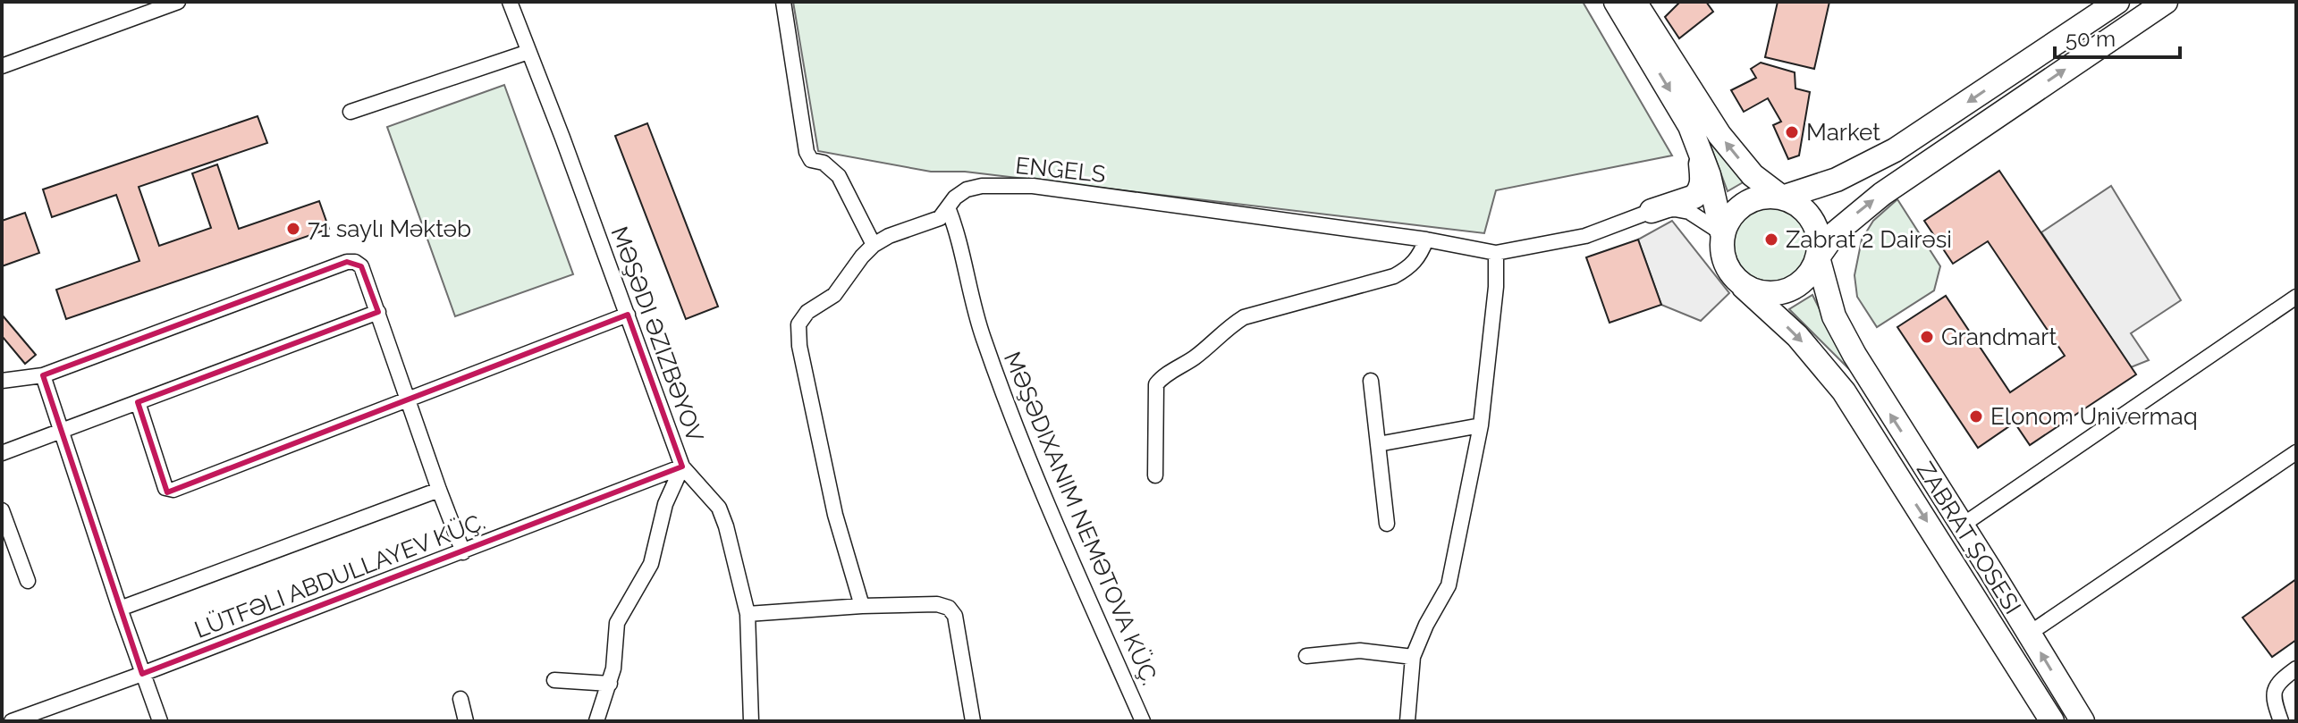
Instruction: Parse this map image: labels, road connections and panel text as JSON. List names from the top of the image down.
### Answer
{
  "streets": {
    "main road": ["ZABRAT ŞOSESI"],
    "street": ["ENGELS", "MƏŞƏDI ƏZIZBƏYOV", "LÜTFƏLI ABDULLAYEV KÜÇ."]
  },
  "crossings": [
    ["MƏŞƏDI ƏZIZBƏYOV", "LÜTFƏLI ABDULLAYEV KÜÇ."]
  ],
  "places": [
    "Market",
    "71 saylı Məktəb",
    "Zabrat 2 Dairəsi",
    "Grandmart",
    "Elonom Univermaq"
  ],
  "scale_bar": "50 m"
}
